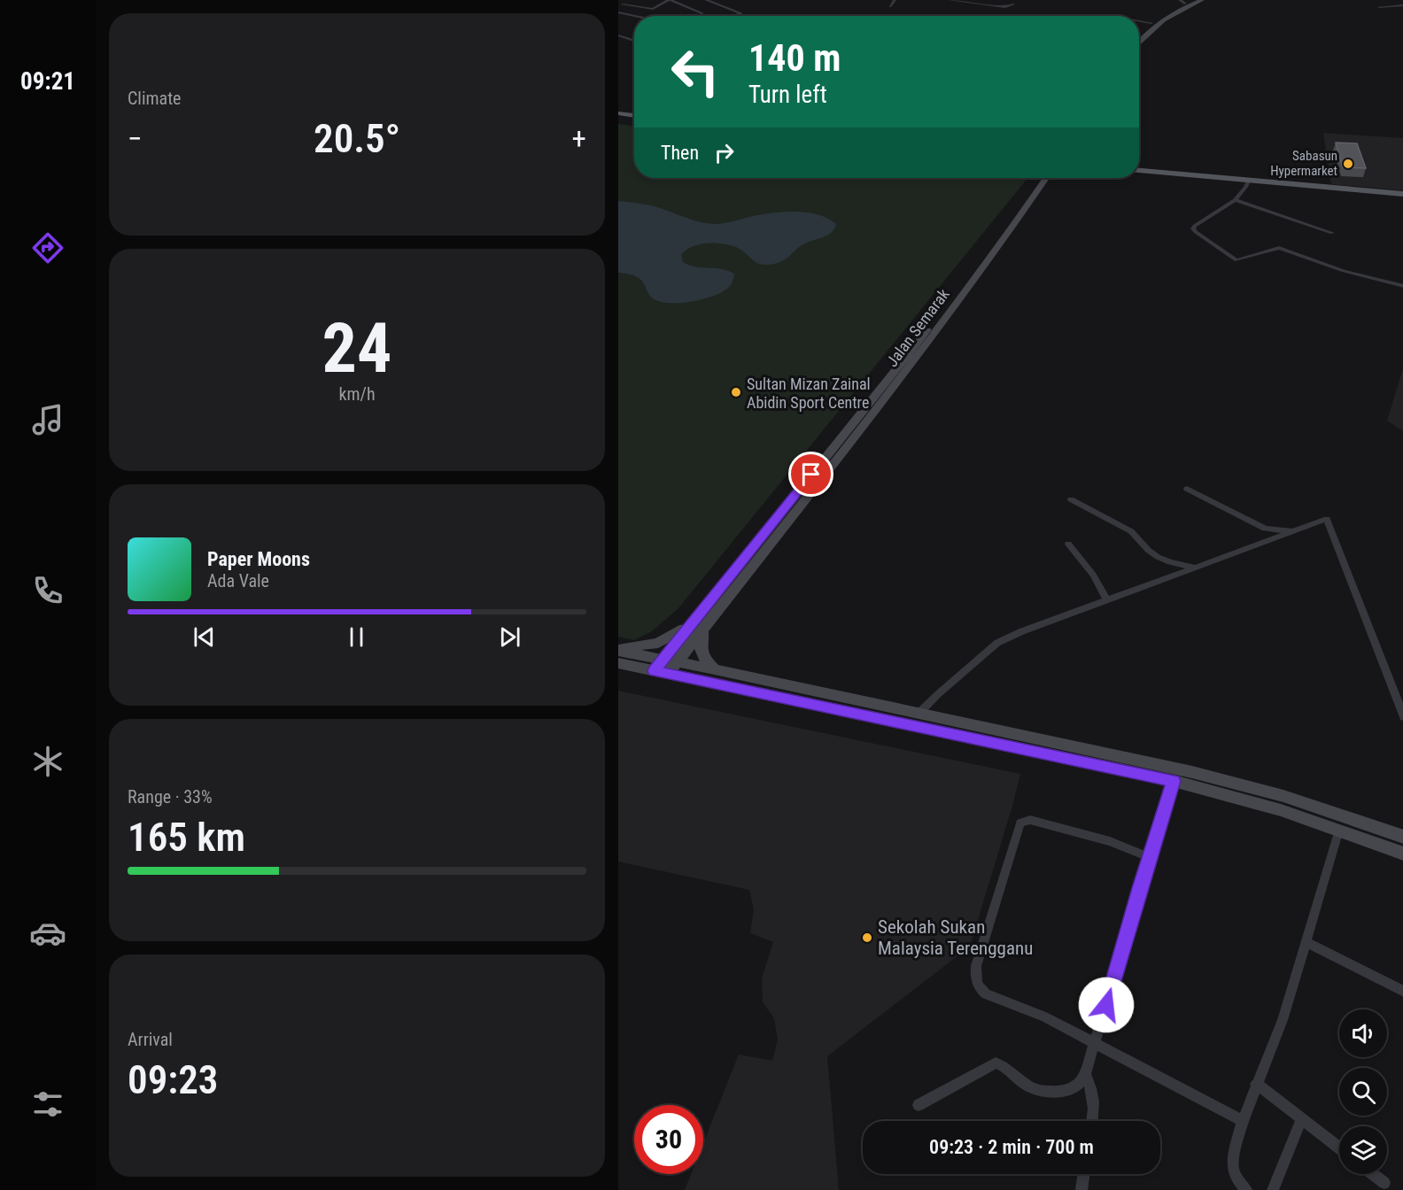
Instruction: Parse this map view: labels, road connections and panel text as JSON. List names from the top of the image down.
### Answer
{
  "streets": {
    "main road": ["Jalan Semarak"]
  },
  "places": ["Sabasun Hypermarket", "Sultan Mizan Zainal Abidin Sport Centre", "Sekolah Sukan Malaysia Terengganu"],
  "page": {
    "tabs": "09:21",
    "tile": [
      "Climate",
      ["24", "km/h"],
      ["Range · 33%", "165 km"],
      ["Arrival", "09:23"]
    ],
    "turn": ["140 m", "Turn left"],
    "heat": ["−", "20.5°", "+"],
    "then": "Then",
    "song": ["Paper Moons", "Ada Vale"],
    "limit": "30",
    "trip": "09:23 · 2 min · 700 m"
  }
}
